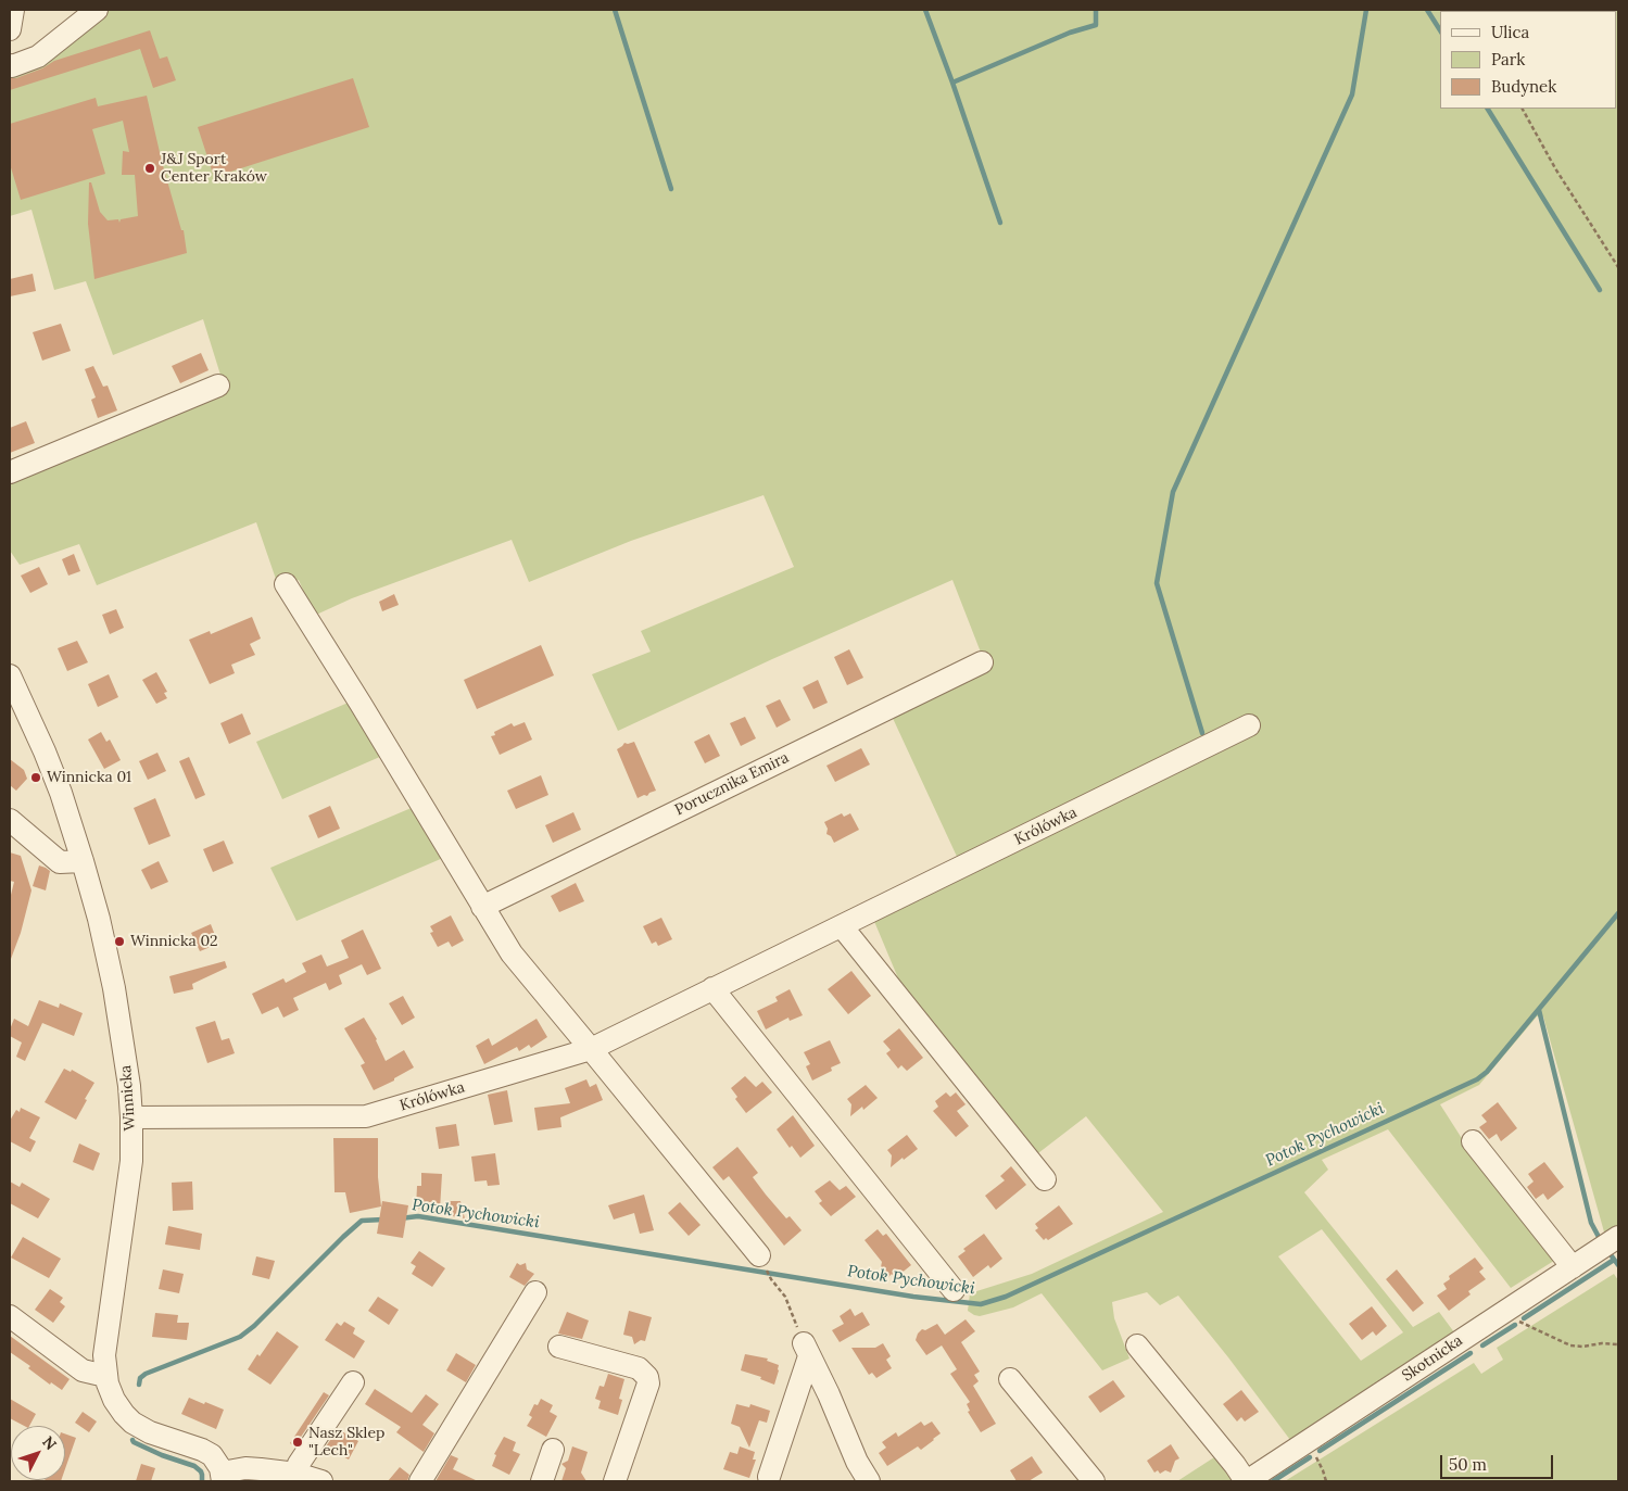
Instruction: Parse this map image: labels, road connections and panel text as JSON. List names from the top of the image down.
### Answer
{
  "streets": {
    "street": [
      "Porucznika Emira",
      "Królówka",
      "Winnicka",
      "Skotnicka"
    ]
  },
  "crossings": [
    ["Królówka", "Winnicka"]
  ],
  "water": ["Potok Pychowicki"],
  "places": [
    "J&J Sport Center Kraków",
    "Winnicka 01",
    "Winnicka 02",
    "Nasz Sklep \"Lech\""
  ],
  "legend": ["Ulica", "Park", "Budynek"],
  "scale_bar": "50 m",
  "north": "top right"
}
